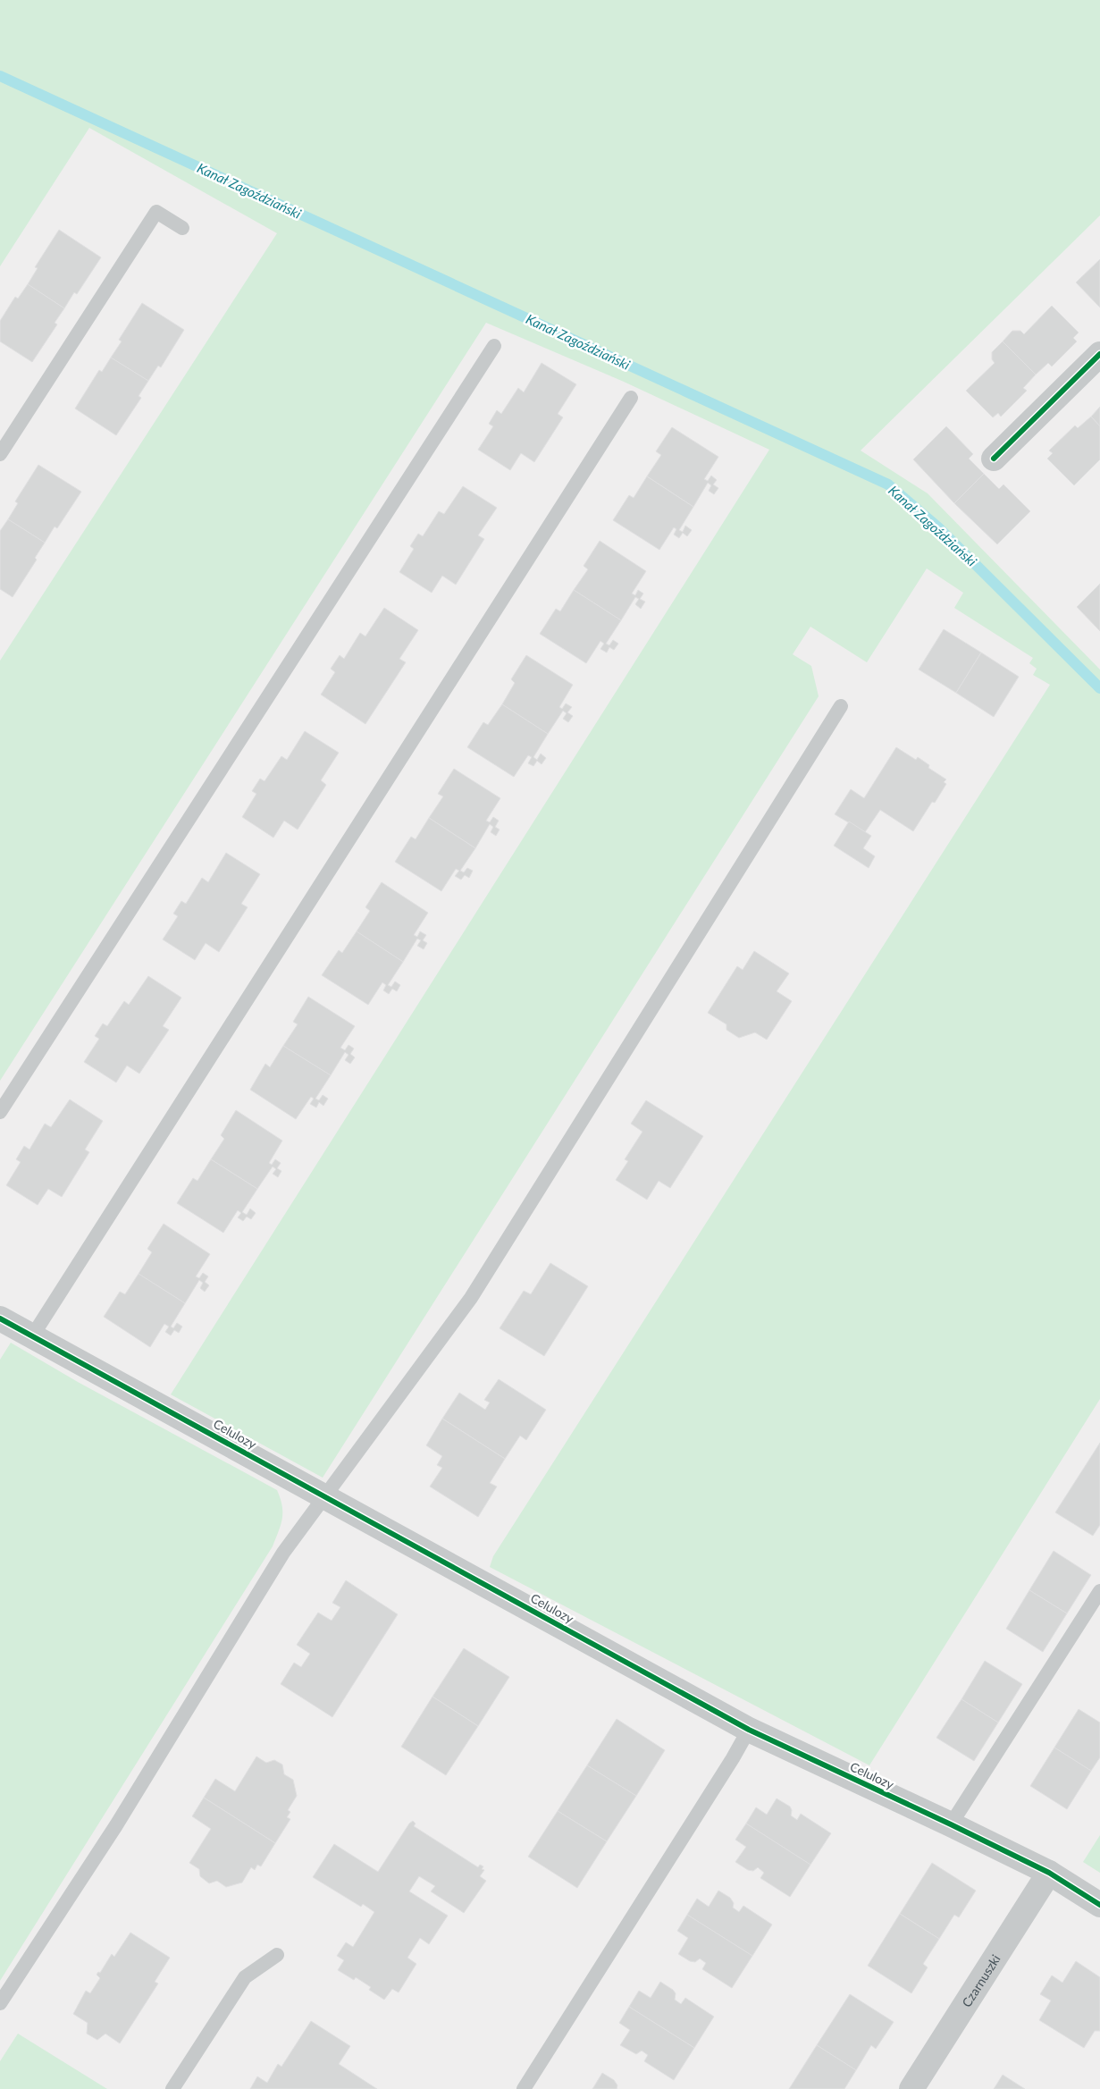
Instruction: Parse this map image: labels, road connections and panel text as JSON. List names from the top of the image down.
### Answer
{
  "streets": {
    "street": ["Celulozy", "Czarnuszki"]
  },
  "crossings": [
    ["Celulozy", "Czarnuszki"]
  ],
  "water": ["Kanał Zagoździański"]
}
